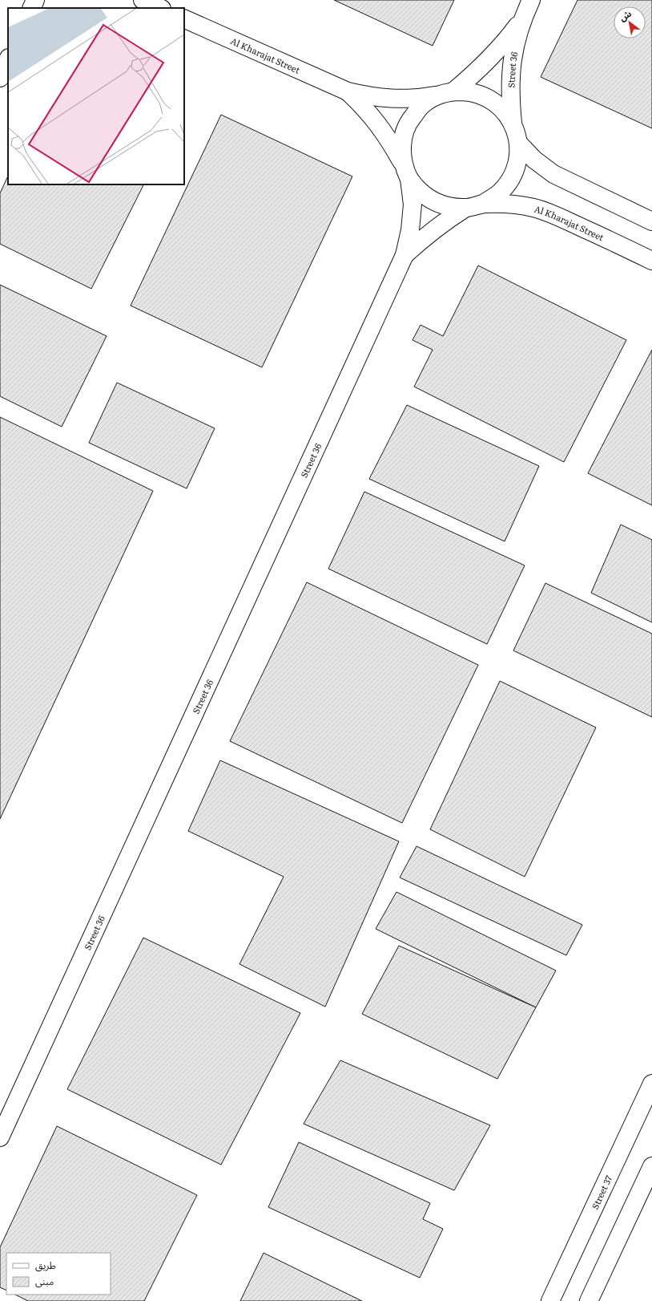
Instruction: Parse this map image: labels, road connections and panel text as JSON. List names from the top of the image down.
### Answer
{
  "streets": {
    "street": ["Al Kharajat Street", "Street 36", "Street 37"]
  },
  "crossings": [
    ["Al Kharajat Street", "Street 36"]
  ],
  "legend": ["طريق", "مبنى"],
  "north": "top left"
}
